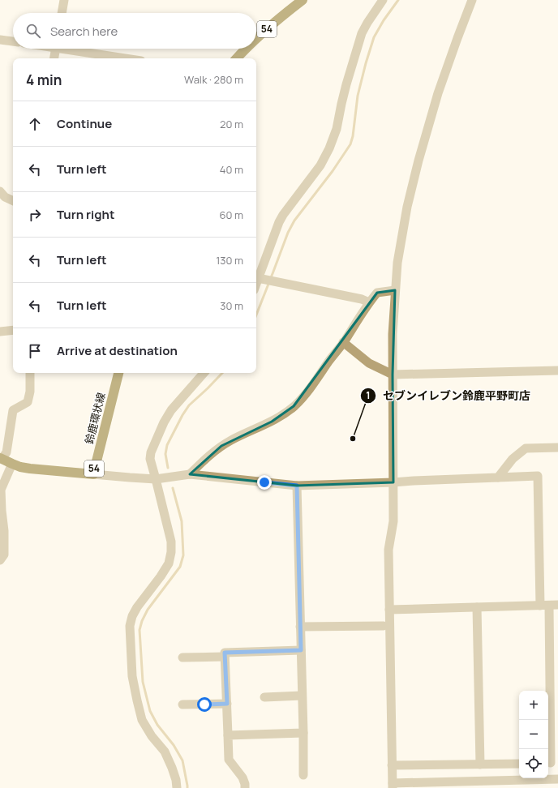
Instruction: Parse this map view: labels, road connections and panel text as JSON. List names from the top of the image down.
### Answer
{
  "streets": {
    "main road": ["54", "鈴鹿環状線"]
  },
  "crossings": [
    ["54", "鈴鹿環状線"]
  ],
  "places": ["セブンイレブン鈴鹿平野町店"],
  "page": {
    "search": "Search here",
    "heading": ["4 min", "Walk · 280 m"],
    "list": [
      ["Continue", "20 m"],
      ["Turn left", "40 m"],
      ["Turn right", "60 m"],
      ["Turn left", "130 m"],
      ["Turn left", "30 m"],
      "Arrive at destination"
    ],
    "map_buttons": ["+", "−"]
  }
}
